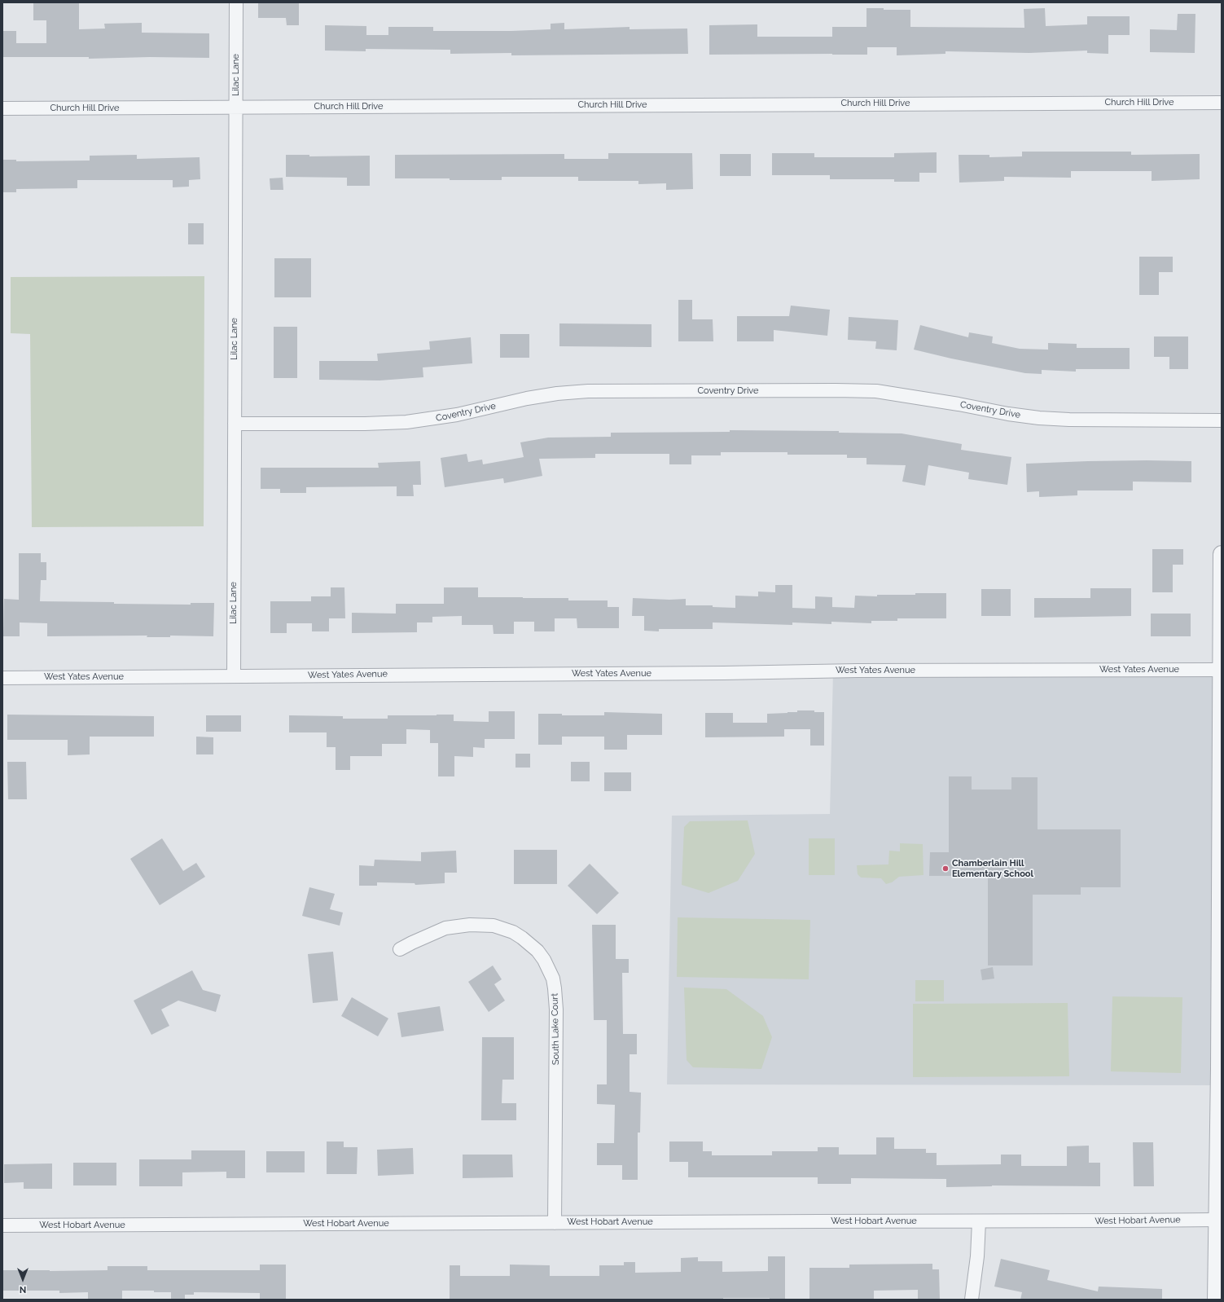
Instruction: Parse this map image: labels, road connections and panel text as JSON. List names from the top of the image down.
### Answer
{
  "streets": {
    "street": [
      "Lilac Lane",
      "Church Hill Drive",
      "Coventry Drive",
      "West Yates Avenue",
      "South Lake Court",
      "West Hobart Avenue"
    ]
  },
  "crossings": [
    ["Lilac Lane", "Church Hill Drive"],
    ["Lilac Lane", "Coventry Drive"],
    ["Lilac Lane", "West Yates Avenue"],
    ["South Lake Court", "West Hobart Avenue"]
  ],
  "places": ["Chamberlain Hill Elementary School"],
  "north": "bottom"
}
